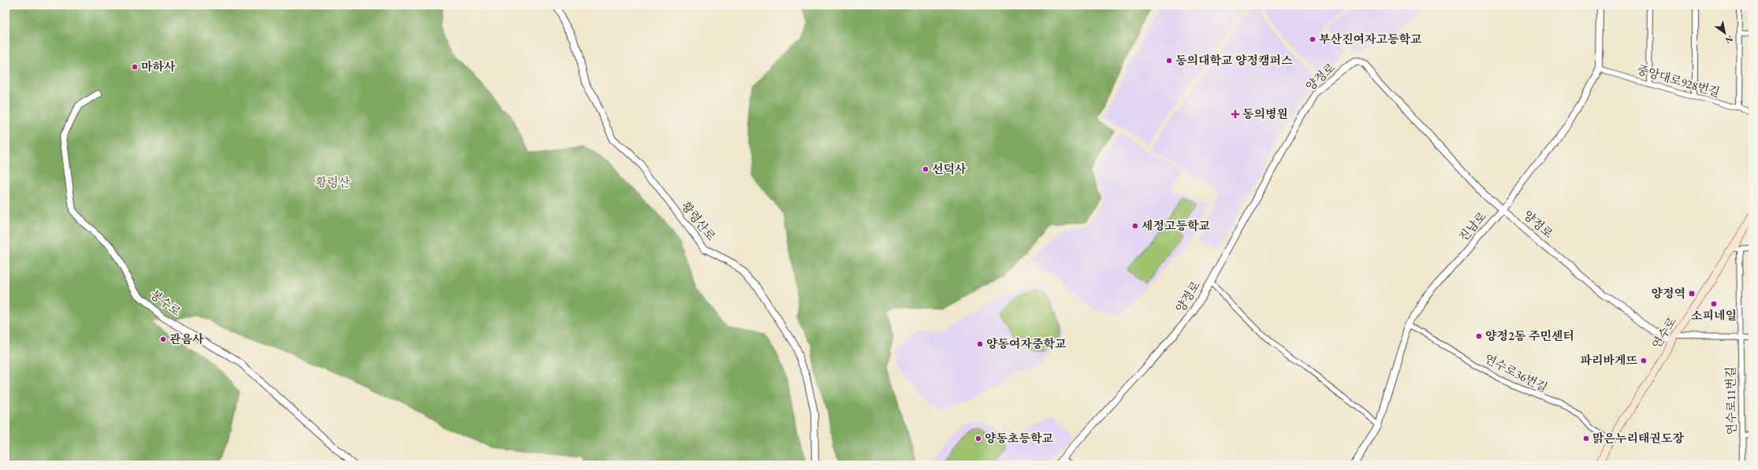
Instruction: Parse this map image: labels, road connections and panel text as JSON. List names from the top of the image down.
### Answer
{
  "streets": {
    "main road": ["연수로"],
    "street": [
      "양정로",
      "중앙대로928번길",
      "황령산로",
      "진남로",
      "봉수로",
      "연수로36번길",
      "연수로11번길"
    ]
  },
  "crossings": [
    ["양정로", "진남로"],
    ["양정로", "연수로"],
    ["중앙대로928번길", "진남로"],
    ["진남로", "연수로36번길"],
    ["연수로", "연수로36번길"]
  ],
  "parks": ["황령산"],
  "places": {
    "other": [
      "부산진여자고등학교",
      "동의대학교 양정캠퍼스",
      "마하사",
      "선덕사",
      "세정고등학교",
      "소피네일",
      "양정2동 주민센터",
      "관음사",
      "양동여자중학교",
      "파리바게뜨",
      "양동초등학교",
      "맑은누리태권도장"
    ],
    "health": ["동의병원"],
    "transit": ["양정역"]
  },
  "north": "bottom right"
}
